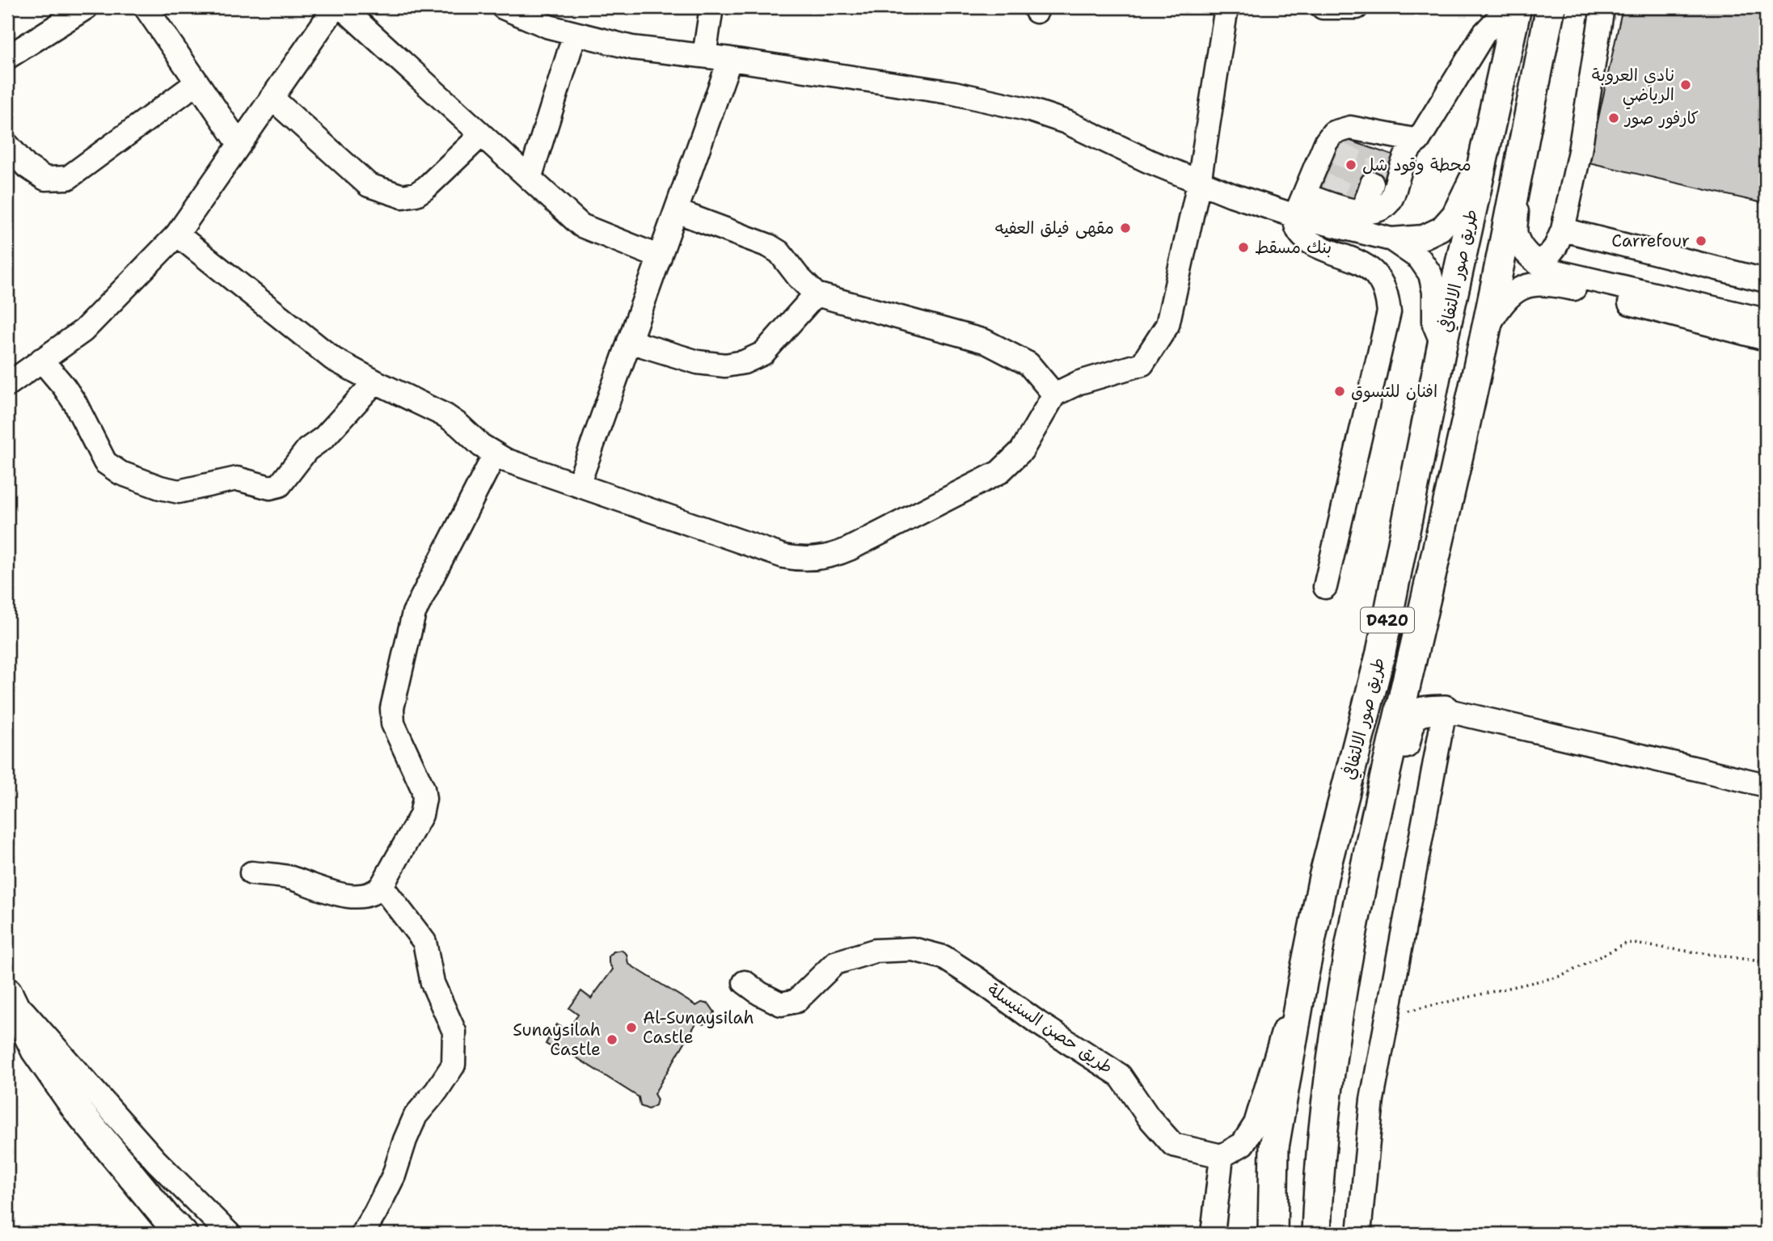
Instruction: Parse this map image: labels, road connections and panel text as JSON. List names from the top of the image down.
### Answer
{
  "streets": {
    "main road": ["طريق صور الالتفافي", "D420"],
    "street": ["طريق حصن السنيسلة"]
  },
  "places": [
    "نادي العروبة الرياضي",
    "كارفور صور",
    "محطة وقود شل",
    "مقهى فيلق العفيه",
    "Carrefour",
    "بنك مسقط",
    "افنان للتسوق",
    "Al-Sunaysilah Castle",
    "Sunaysilah Castle"
  ]
}
